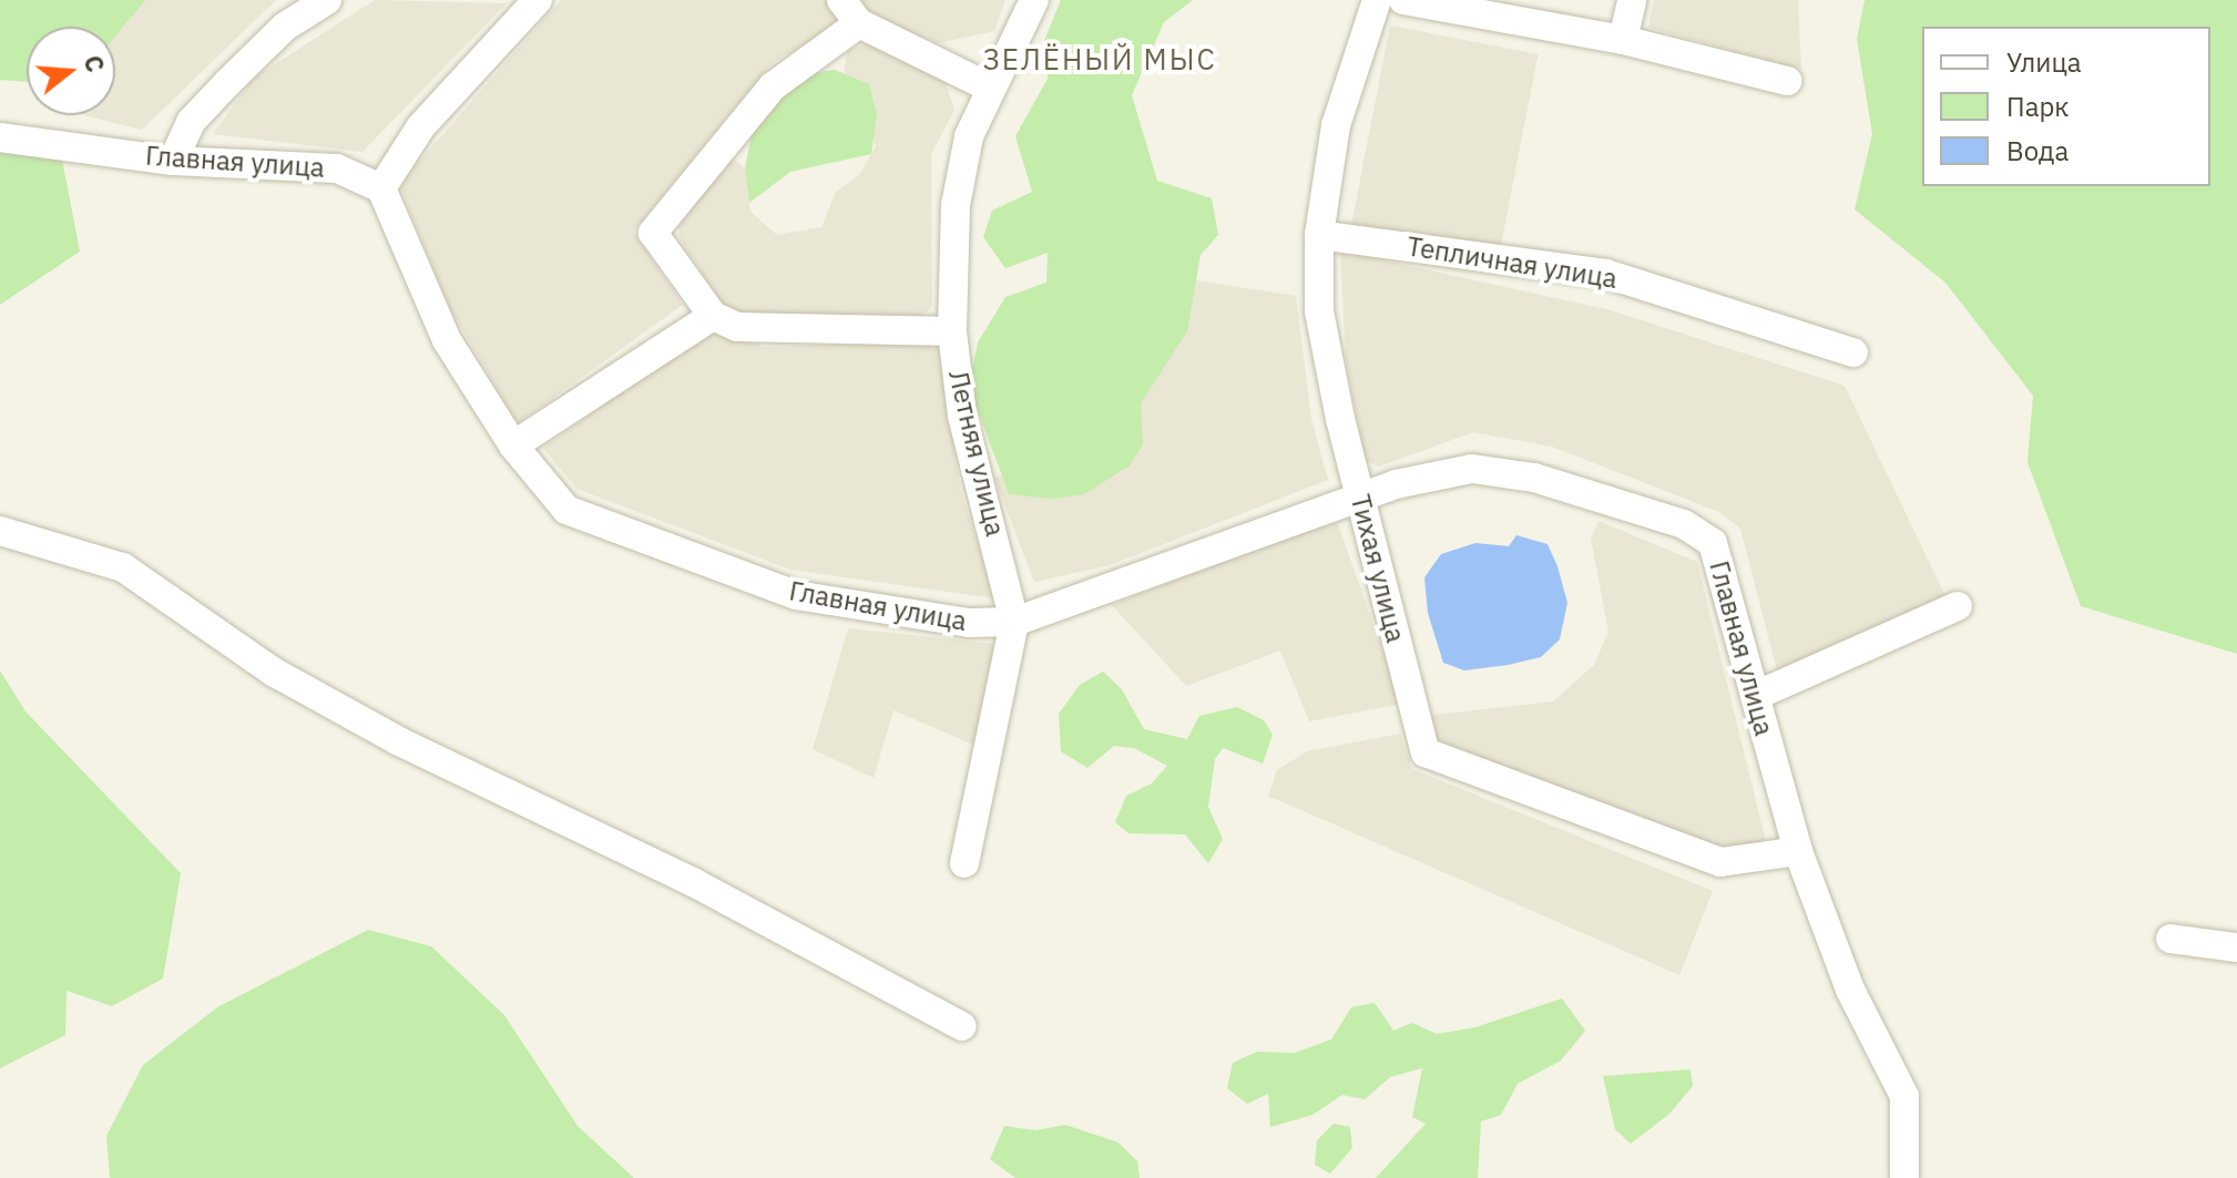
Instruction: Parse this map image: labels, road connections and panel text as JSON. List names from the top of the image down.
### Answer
{
  "streets": {
    "street": [
      "Главная улица",
      "Тепличная улица",
      "Летняя улица",
      "Тихая улица"
    ]
  },
  "crossings": [
    ["Главная улица", "Летняя улица"],
    ["Главная улица", "Тихая улица"],
    ["Тепличная улица", "Тихая улица"]
  ],
  "districts": ["ЗЕЛЁНЫЙ МЫС"],
  "legend": ["Улица", "Парк", "Вода"],
  "north": "right"
}
